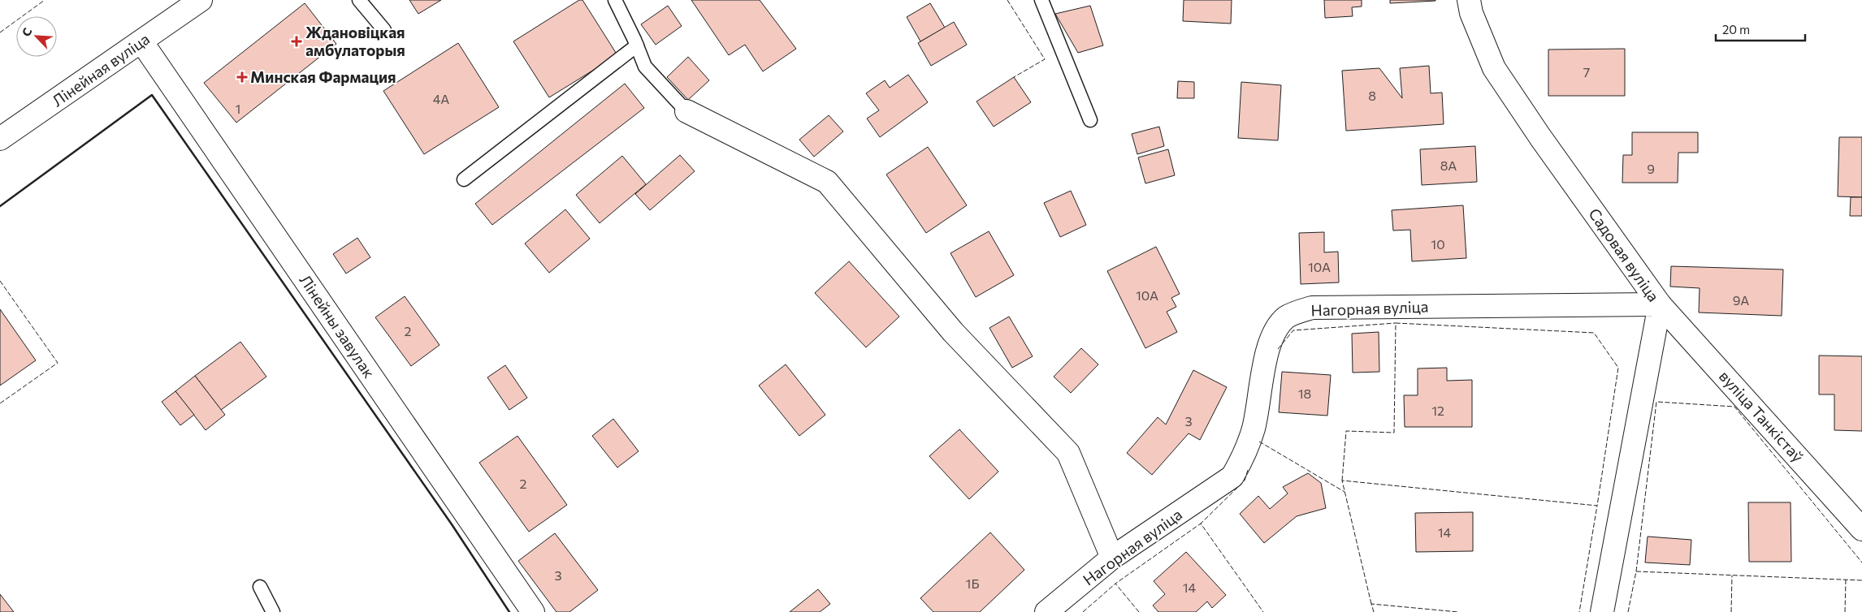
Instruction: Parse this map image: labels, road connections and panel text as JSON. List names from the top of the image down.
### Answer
{
  "streets": {
    "street": [
      "Лінейная вуліца",
      "Садовая вуліца",
      "Нагорная вуліца",
      "Лінейны завулак",
      "вуліца Танкістаў"
    ]
  },
  "crossings": [
    ["Лінейная вуліца", "Лінейны завулак"],
    ["Садовая вуліца", "Нагорная вуліца"],
    ["Садовая вуліца", "вуліца Танкістаў"],
    ["Нагорная вуліца", "вуліца Танкістаў"]
  ],
  "places": {
    "health": ["Ждановіцкая амбулаторыя", "Минская Фармация"]
  },
  "house_numbers": [
    "7",
    "8",
    "4А",
    "1",
    "8А",
    "9",
    "10",
    "10А",
    "10А",
    "9А",
    "2",
    "18",
    "12",
    "3",
    "2",
    "14",
    "3",
    "1Б",
    "14"
  ],
  "scale_bar": "20 m",
  "north": "top left"
}
